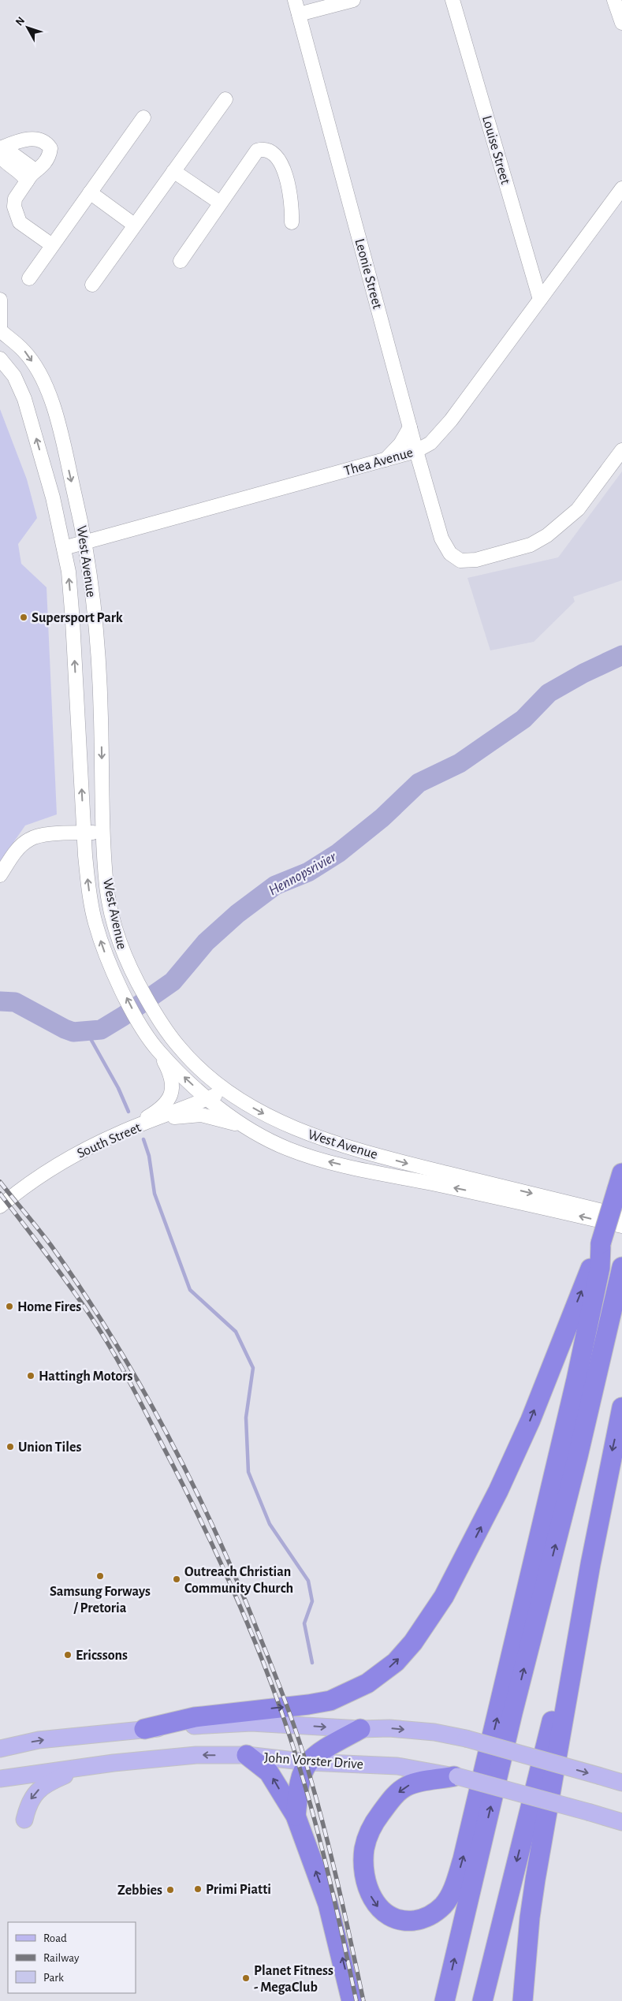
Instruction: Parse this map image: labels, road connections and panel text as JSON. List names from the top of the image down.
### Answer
{
  "streets": {
    "main road": ["John Vorster Drive"],
    "street": [
      "Louise Street",
      "Leonie Street",
      "Thea Avenue",
      "West Avenue",
      "South Street"
    ]
  },
  "crossings": [
    ["Louise Street", "Thea Avenue"],
    ["Leonie Street", "Thea Avenue"],
    ["Thea Avenue", "West Avenue"],
    ["West Avenue", "South Street"]
  ],
  "water": ["Hennopsrivier"],
  "places": [
    "Supersport Park",
    "Home Fires",
    "Hattingh Motors",
    "Union Tiles",
    "Samsung Forways / Pretoria",
    "Outreach Christian Community Church",
    "Ericssons",
    "Primi Piatti",
    "Zebbies",
    "Planet Fitness - MegaClub"
  ],
  "legend": ["Road", "Railway", "Park"],
  "north": "top left"
}
